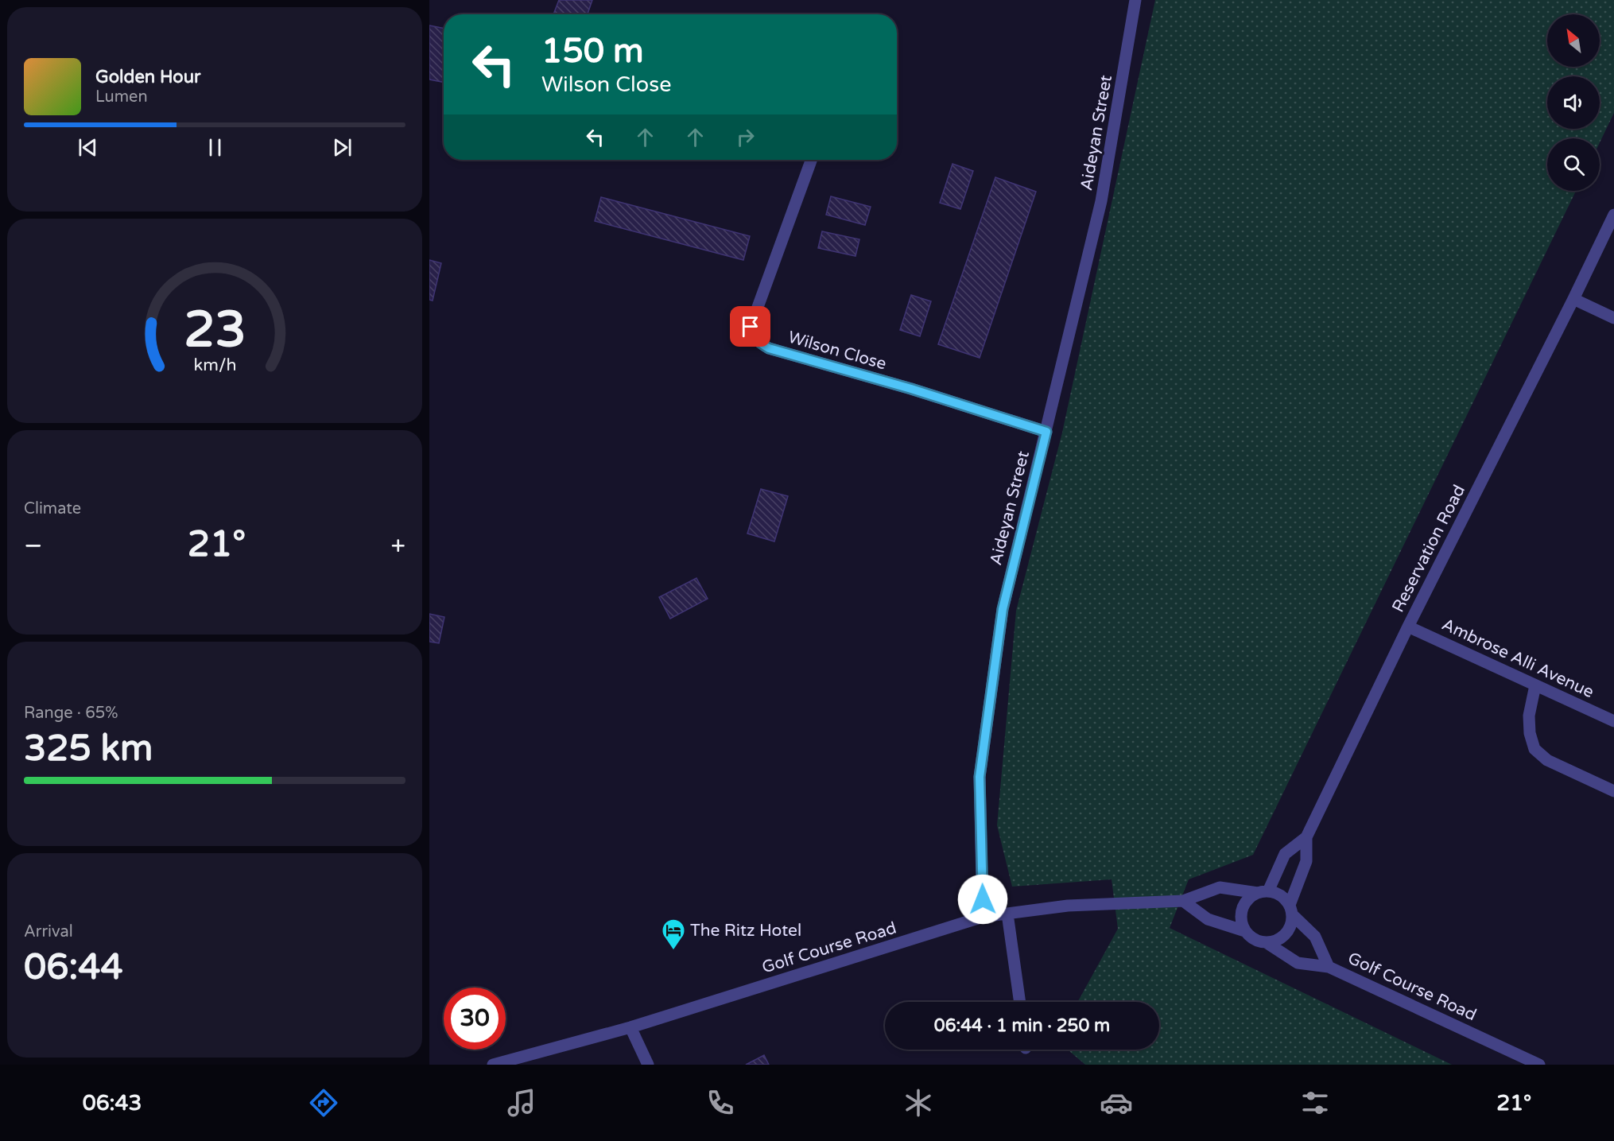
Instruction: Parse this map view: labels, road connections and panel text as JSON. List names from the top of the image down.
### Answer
{
  "streets": {
    "street": [
      "Aideyan Street",
      "Wilson Close",
      "Reservation Road",
      "Ambrose Alli Avenue",
      "Golf Course Road"
    ]
  },
  "crossings": [
    ["Aideyan Street", "Wilson Close"],
    ["Aideyan Street", "Golf Course Road"],
    ["Reservation Road", "Ambrose Alli Avenue"],
    ["Reservation Road", "Golf Course Road"]
  ],
  "places": {
    "hotel": ["The Ritz Hotel"]
  },
  "north": "top left",
  "page": {
    "turn": ["150 m", "Wilson Close"],
    "song": ["Golden Hour", "Lumen"],
    "tile": [
      "Climate",
      ["Range · 65%", "325 km"],
      ["Arrival", "06:44"]
    ],
    "heat": ["−", "21°", "+"],
    "limit": "30",
    "trip": "06:44 · 1 min · 250 m",
    "tabs": ["06:43", "21°"],
    "gauge": ["23", "km/h"]
  }
}
